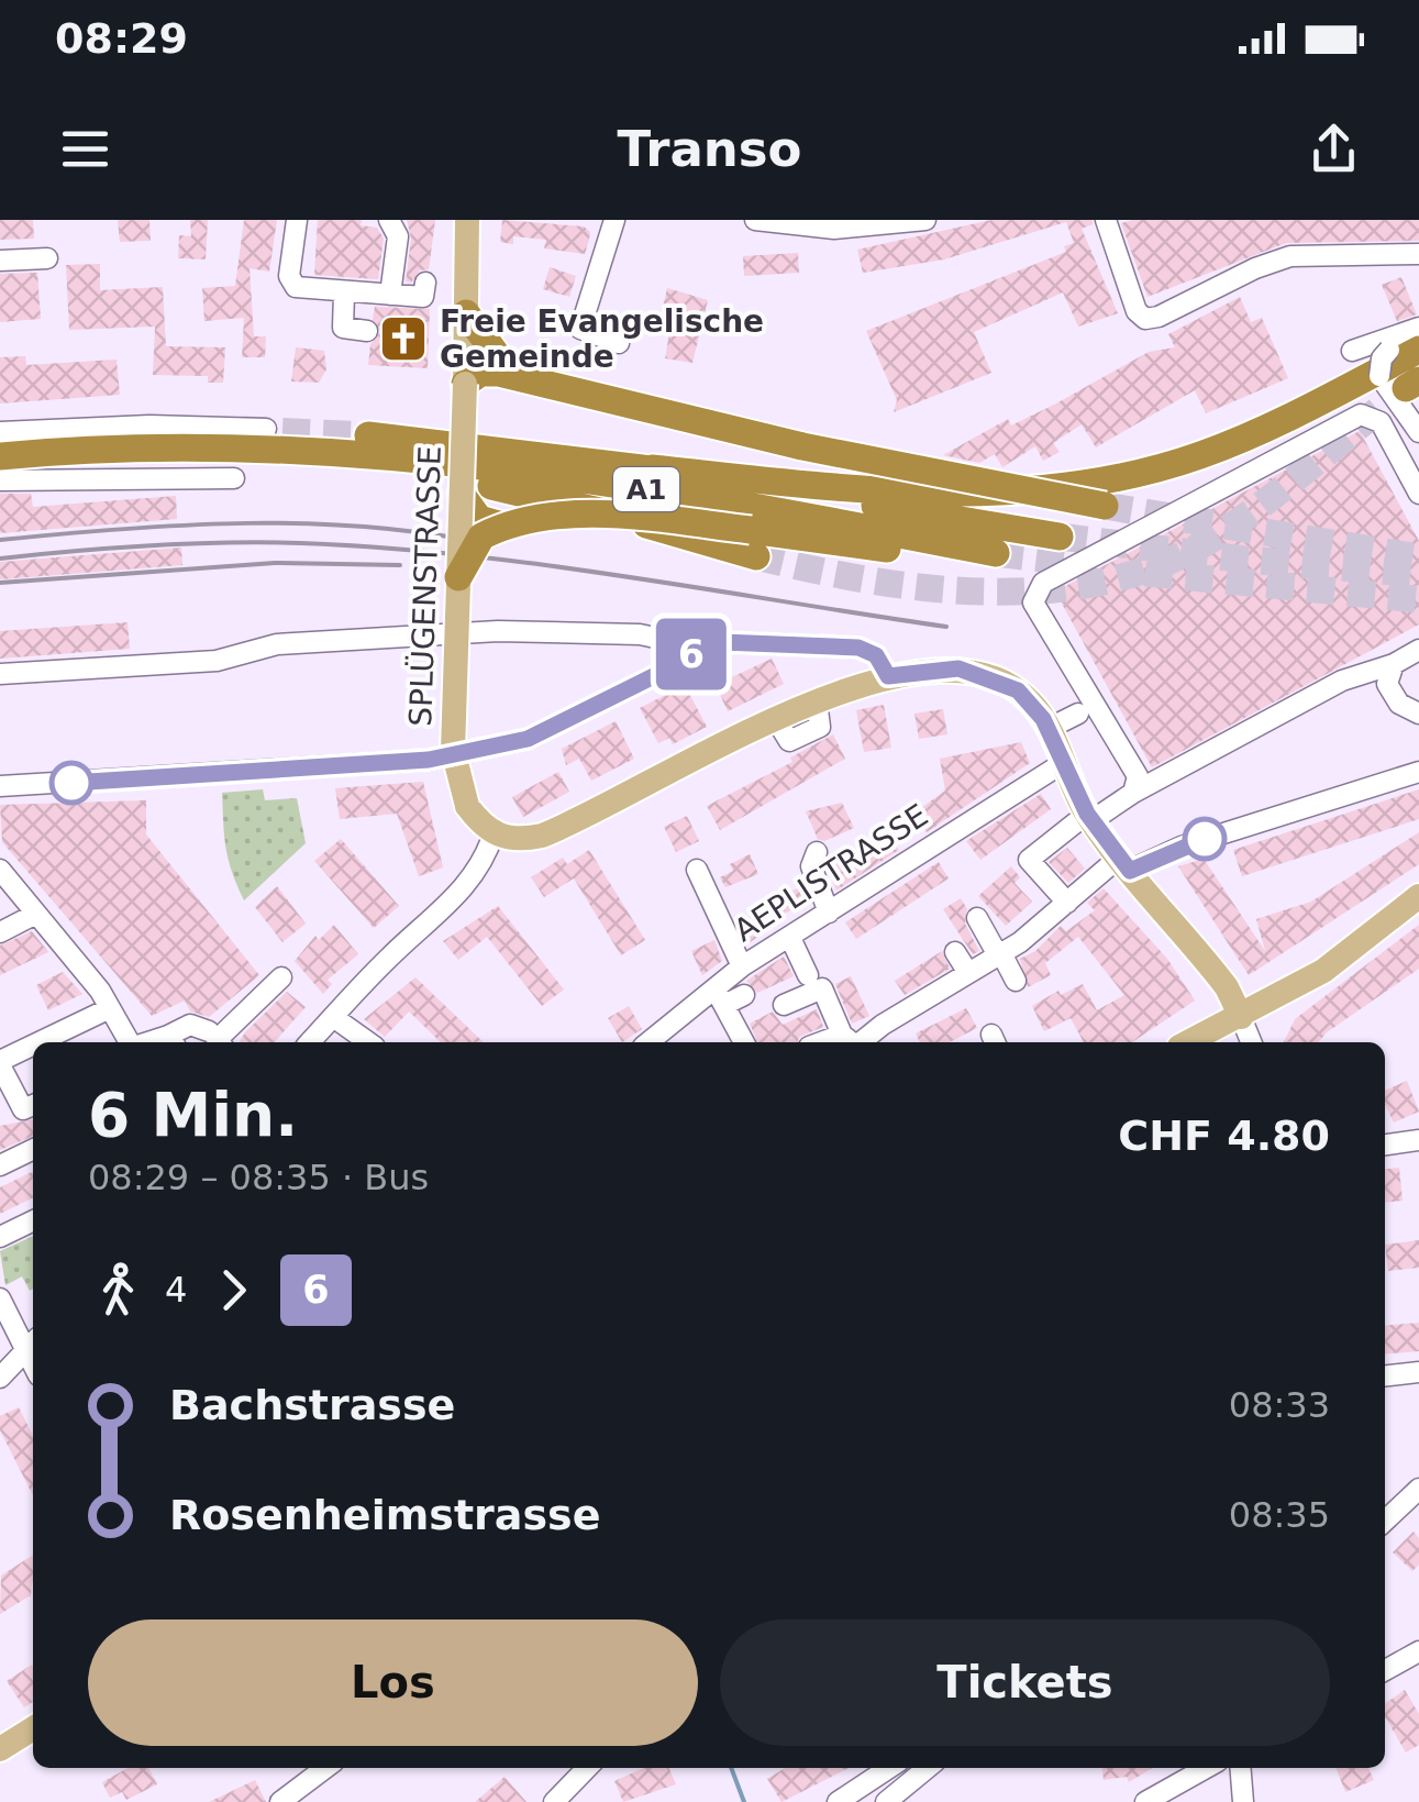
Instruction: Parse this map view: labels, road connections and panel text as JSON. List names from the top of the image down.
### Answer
{
  "streets": {
    "highway": ["A1"],
    "main road": ["SPLÜGENSTRASSE"],
    "street": ["AEPLISTRASSE"]
  },
  "places": {
    "church": ["Freie Evangelische Gemeinde"]
  },
  "lines": ["bus line 6"],
  "page": {
    "status": "08:29",
    "header": "Transo",
    "on_map": "6",
    "heading": ["6 Min.", "08:29 – 08:35 · Bus", "CHF 4.80"],
    "legs": ["4", "6"],
    "list": [
      {
        "name": "Bachstrasse",
        "value": "08:33"
      },
      {
        "name": "Rosenheimstrasse",
        "value": "08:35"
      }
    ],
    "buttons": ["Los", "Tickets"]
  }
}
